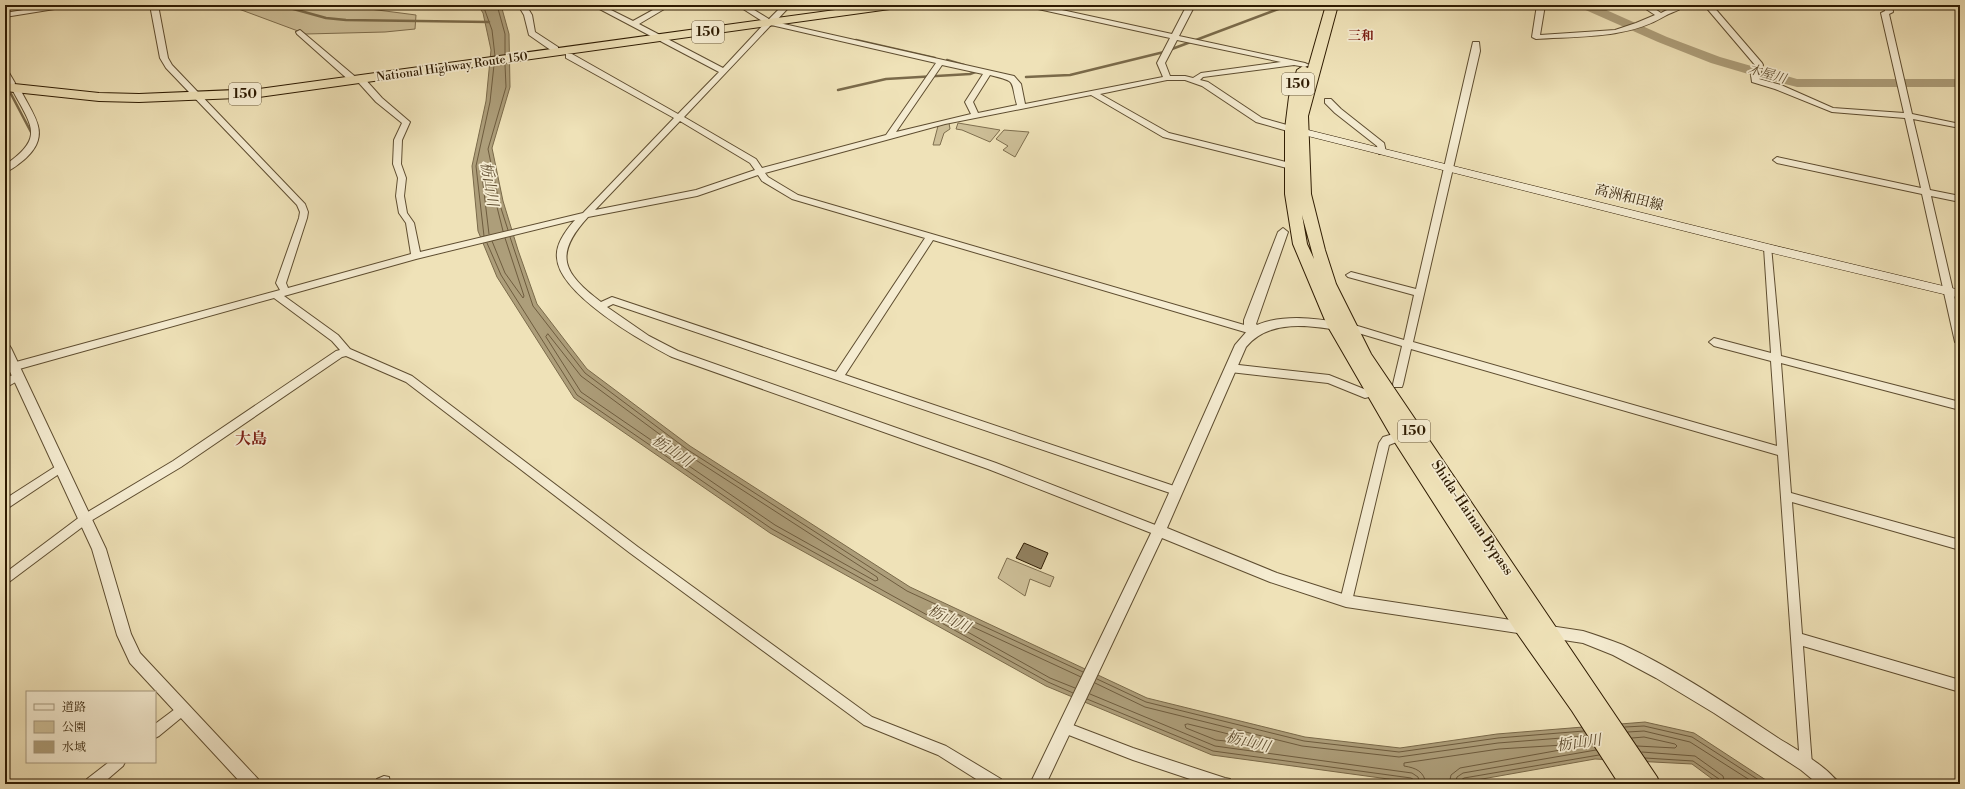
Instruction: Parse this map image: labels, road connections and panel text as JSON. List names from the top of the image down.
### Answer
{
  "streets": {
    "highway": ["150", "National Highway Route 150", "Shida-Hainan Bypass"],
    "main road": ["高洲和田線"]
  },
  "crossings": [
    ["高洲和田線", "Shida-Hainan Bypass"]
  ],
  "districts": ["三和", "大島"],
  "water": ["木屋川", "栃山川"],
  "legend": ["道路", "公園", "水域"]
}
